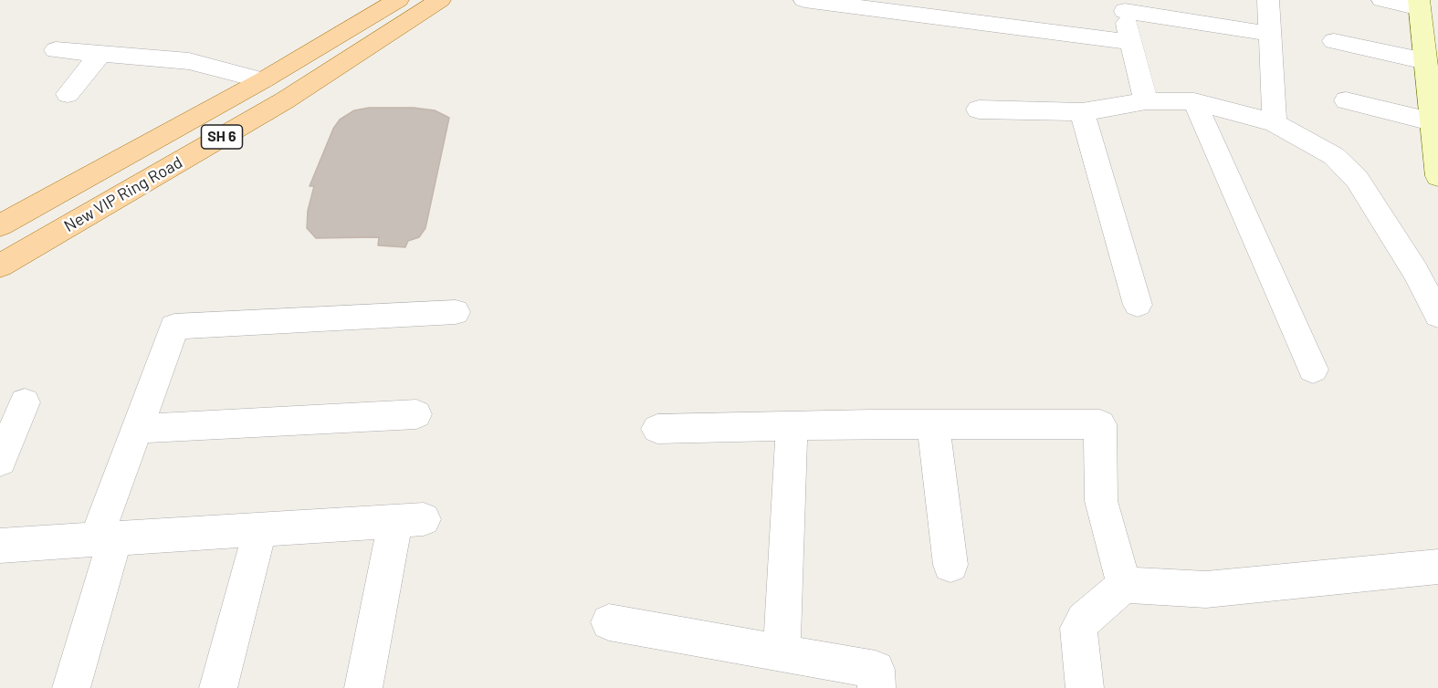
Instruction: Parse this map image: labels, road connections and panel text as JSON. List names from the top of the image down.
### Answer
{
  "streets": {
    "main road": ["SH 6", "New VIP Ring Road"]
  }
}
